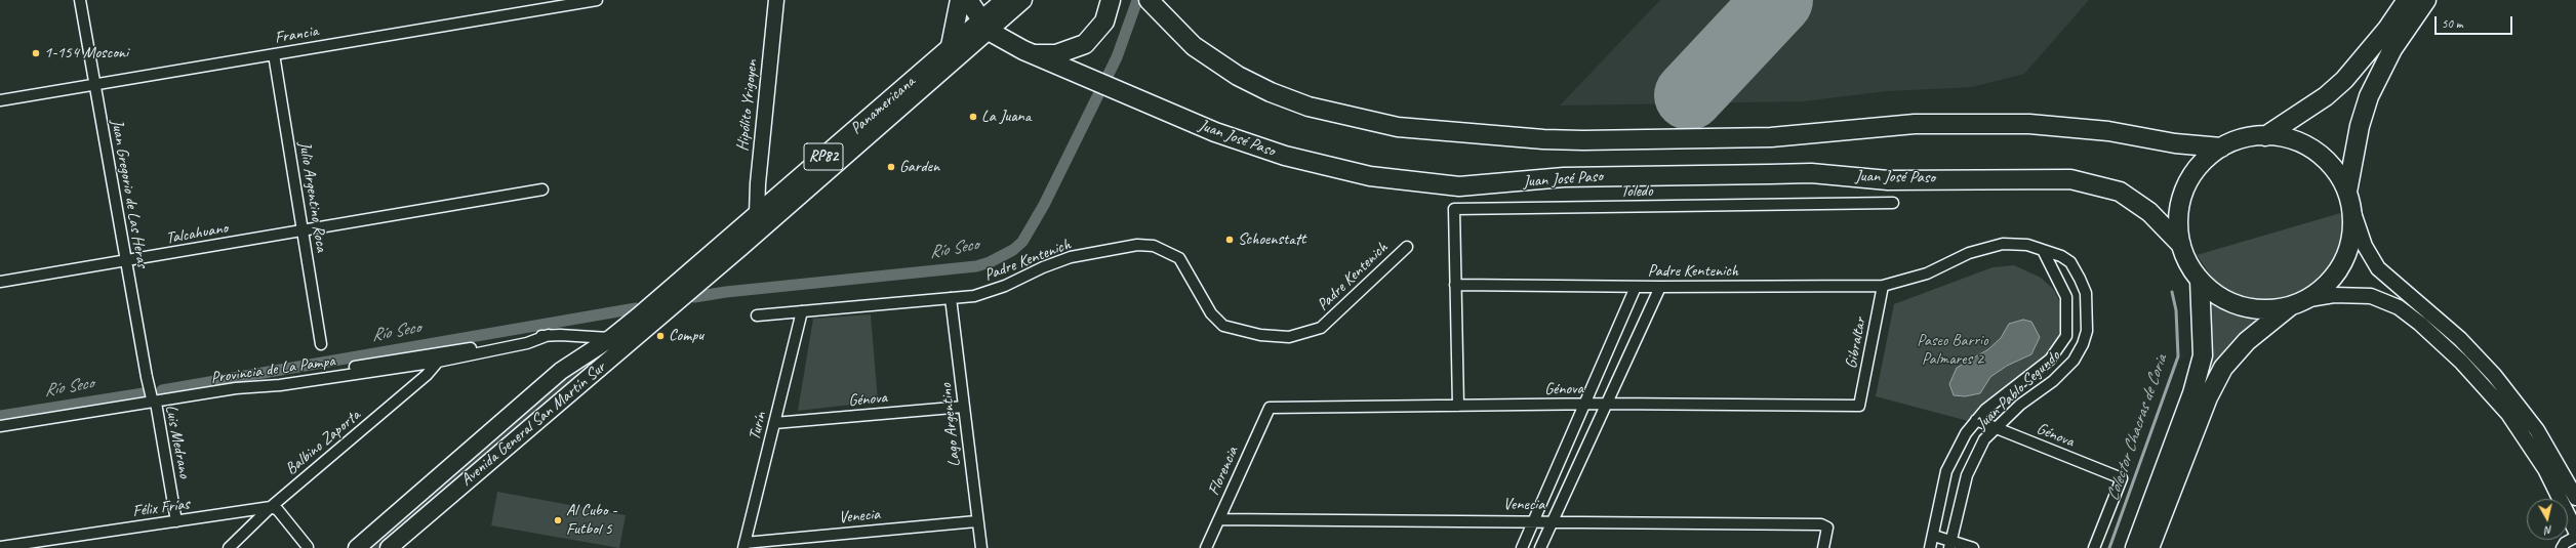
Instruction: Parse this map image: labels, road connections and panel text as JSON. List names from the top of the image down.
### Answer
{
  "streets": {
    "highway": ["Juan José Paso"],
    "main road": [
      "Hipólito Yrigoyen",
      "Panamericana",
      "RP82",
      "Avenida General San Martín Sur"
    ],
    "street": [
      "Francia",
      "Toledo",
      "Juan Gregorio de Las Heras",
      "Julio Argentino Roca",
      "Talcahuano",
      "Padre Kentenich",
      "Gibraltar",
      "Provincia de La Pampa",
      "Génova",
      "Juan Pablo Segundo",
      "Lago Argentino",
      "Turín",
      "Luis Medrano",
      "Balbino Zaporta",
      "Florencia",
      "Venecia",
      "Félix Frías"
    ]
  },
  "crossings": [
    ["Francia", "Juan Gregorio de Las Heras"],
    ["Francia", "Julio Argentino Roca"],
    ["Hipólito Yrigoyen", "Panamericana"],
    ["Panamericana", "Juan José Paso"],
    ["Panamericana", "Avenida General San Martín Sur"],
    ["Toledo", "Padre Kentenich"],
    ["Toledo", "Génova"],
    ["Juan Gregorio de Las Heras", "Talcahuano"],
    ["Juan Gregorio de Las Heras", "Provincia de La Pampa"],
    ["Juan Gregorio de Las Heras", "Luis Medrano"],
    ["Julio Argentino Roca", "Talcahuano"],
    ["Padre Kentenich", "Gibraltar"],
    ["Padre Kentenich", "Juan Pablo Segundo"],
    ["Padre Kentenich", "Lago Argentino"],
    ["Padre Kentenich", "Turín"],
    ["Gibraltar", "Génova"],
    ["Gibraltar", "Juan Pablo Segundo"],
    ["Provincia de La Pampa", "Luis Medrano"],
    ["Provincia de La Pampa", "Balbino Zaporta"],
    ["Génova", "Juan Pablo Segundo"],
    ["Génova", "Lago Argentino"],
    ["Génova", "Turín"],
    ["Génova", "Florencia"],
    ["Lago Argentino", "Venecia"],
    ["Turín", "Venecia"],
    ["Luis Medrano", "Félix Frías"],
    ["Balbino Zaporta", "Félix Frías"],
    ["Florencia", "Venecia"]
  ],
  "water": ["Río Seco", "Colector Chacras de Coria"],
  "parks": ["Paseo Barrio Palmares 2"],
  "places": [
    "1-154 Mosconi",
    "La Juana",
    "Garden",
    "Schoenstatt",
    "Compu",
    "Al Cubo - Futbol 5"
  ],
  "scale_bar": "50 m",
  "north": "bottom"
}
